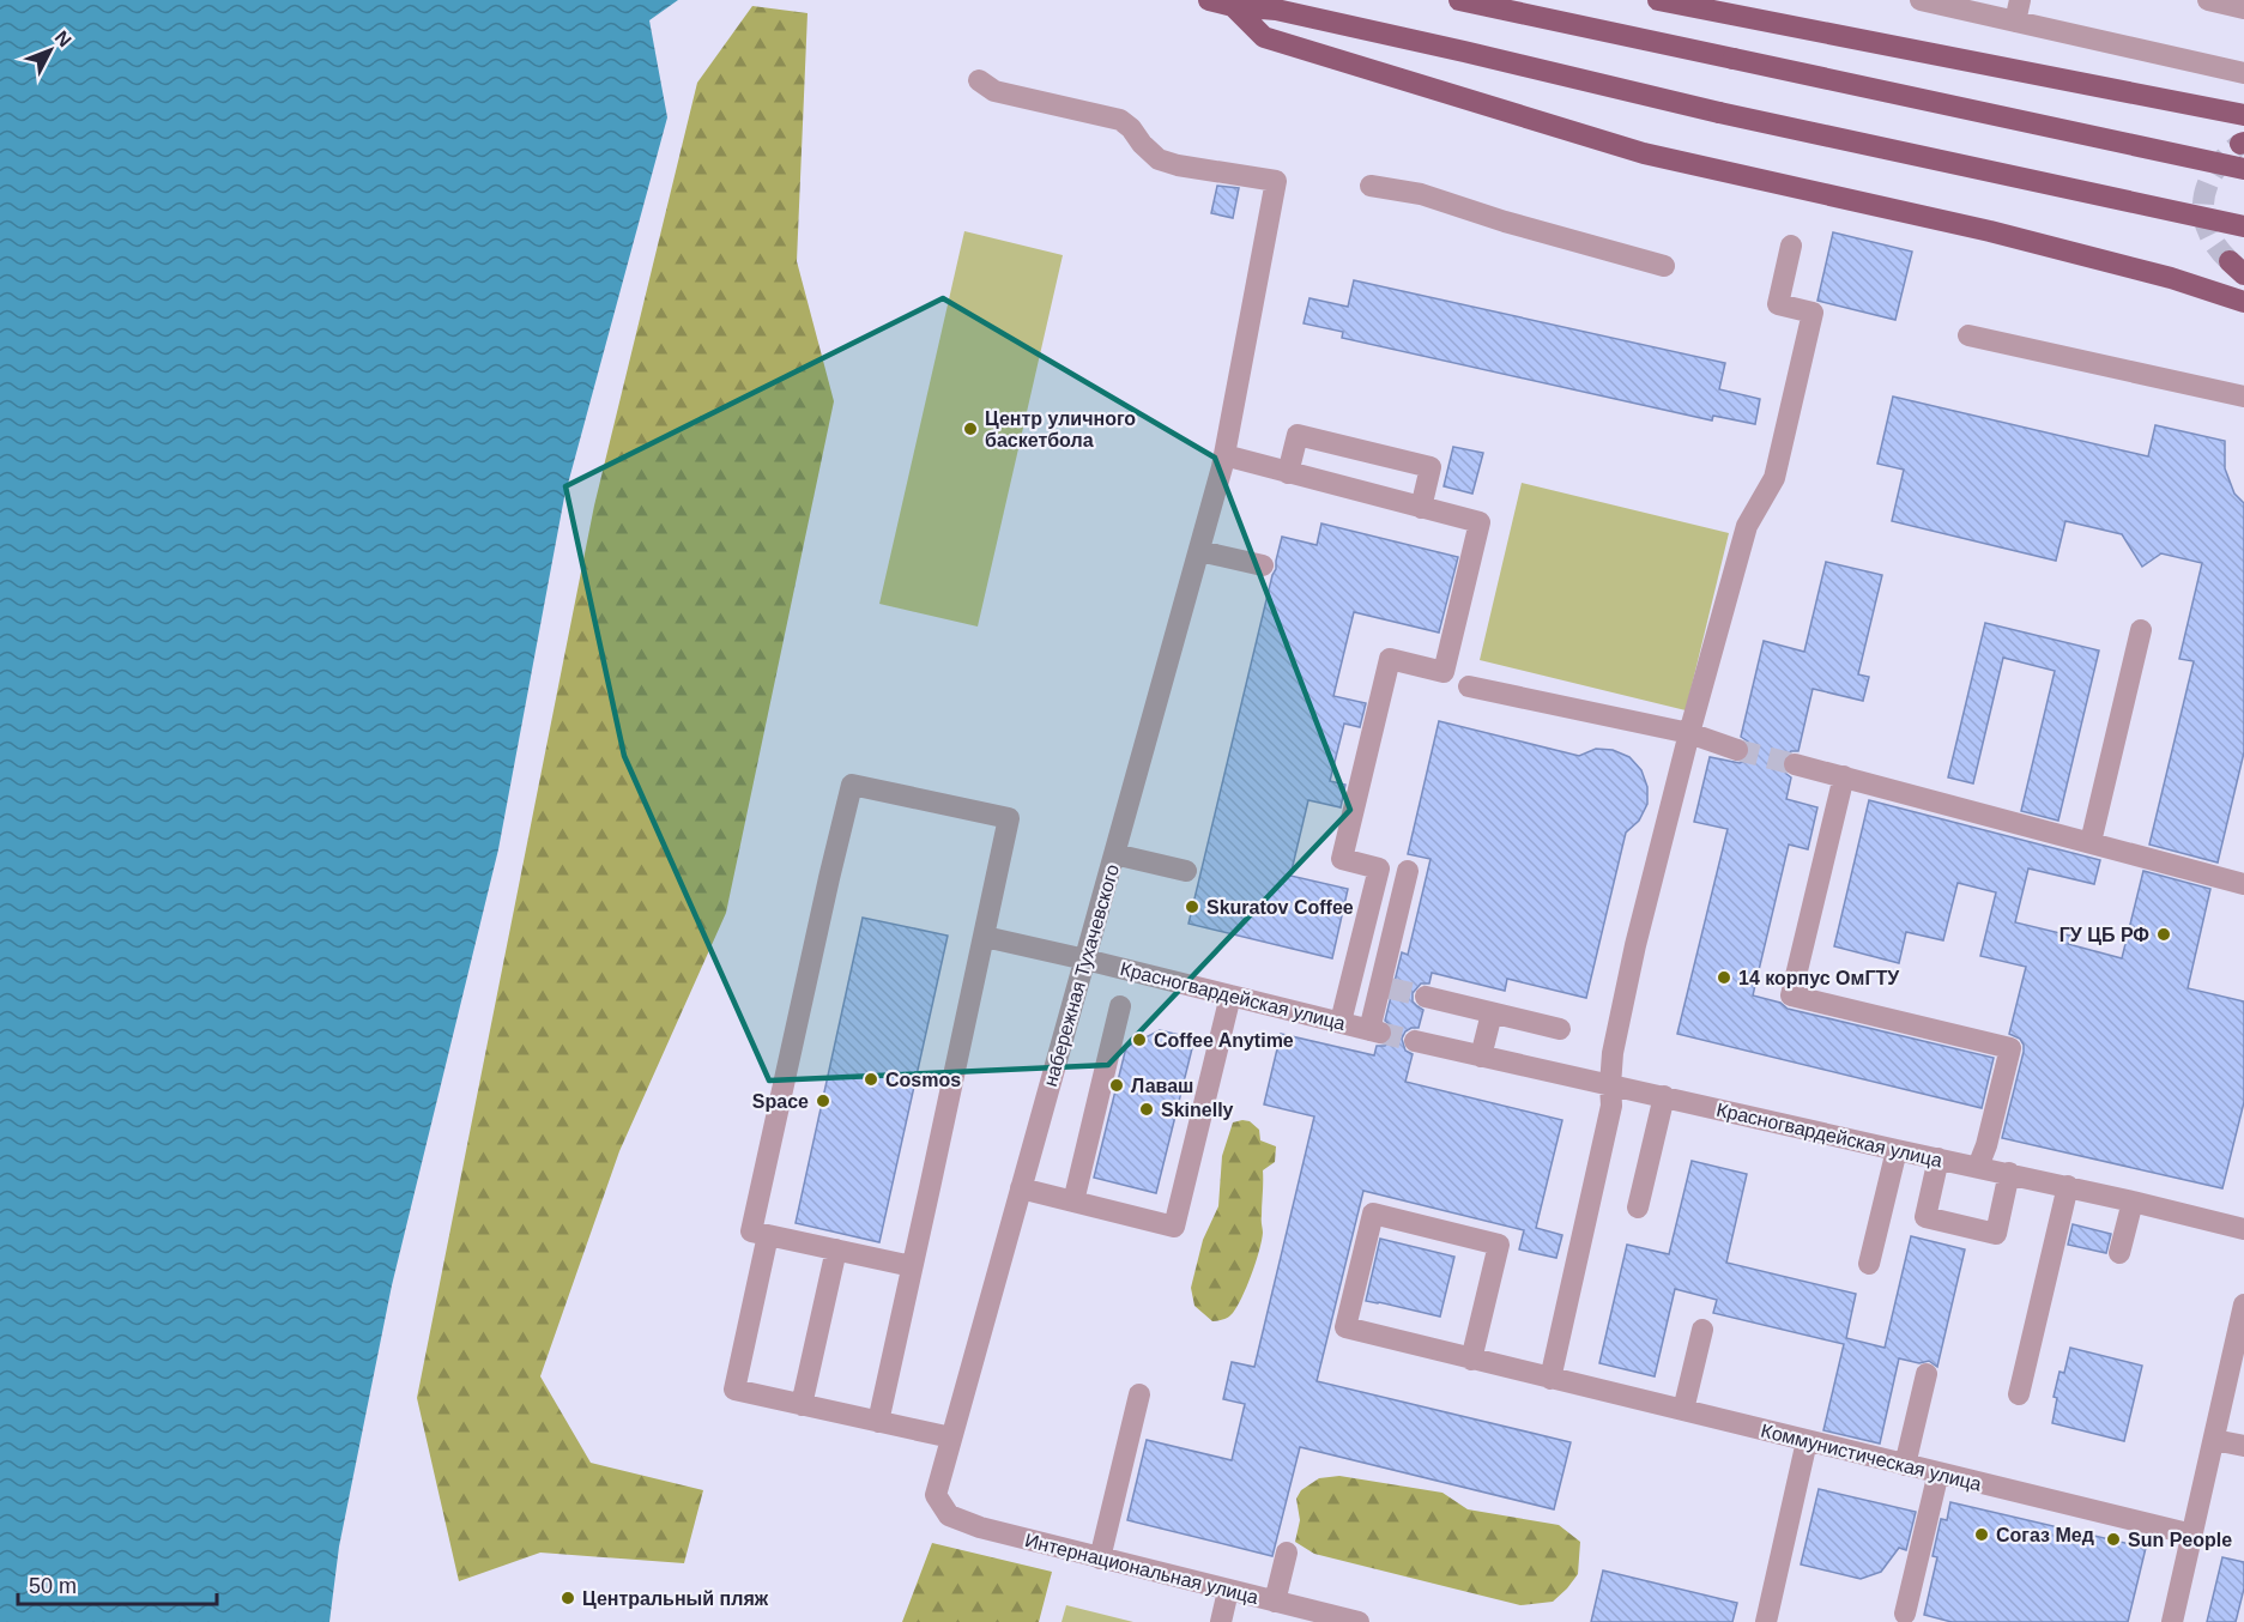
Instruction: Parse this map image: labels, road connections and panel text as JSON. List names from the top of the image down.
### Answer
{
  "streets": {
    "street": [
      "набережная Тухачевского",
      "Красногвардейская улица",
      "Коммунистическая улица",
      "Интернациональная улица"
    ]
  },
  "crossings": [
    ["набережная Тухачевского", "Красногвардейская улица"],
    ["набережная Тухачевского", "Интернациональная улица"]
  ],
  "places": [
    "Центр уличного баскетбола",
    "Skuratov Coffee",
    "ГУ ЦБ РФ",
    "14 корпус ОмГТУ",
    "Coffee Anytime",
    "Cosmos",
    "Лаваш",
    "Space",
    "Skinelly",
    "Согаз Мед",
    "Sun People",
    "Центральный пляж"
  ],
  "scale_bar": "50 m",
  "north": "top right"
}
